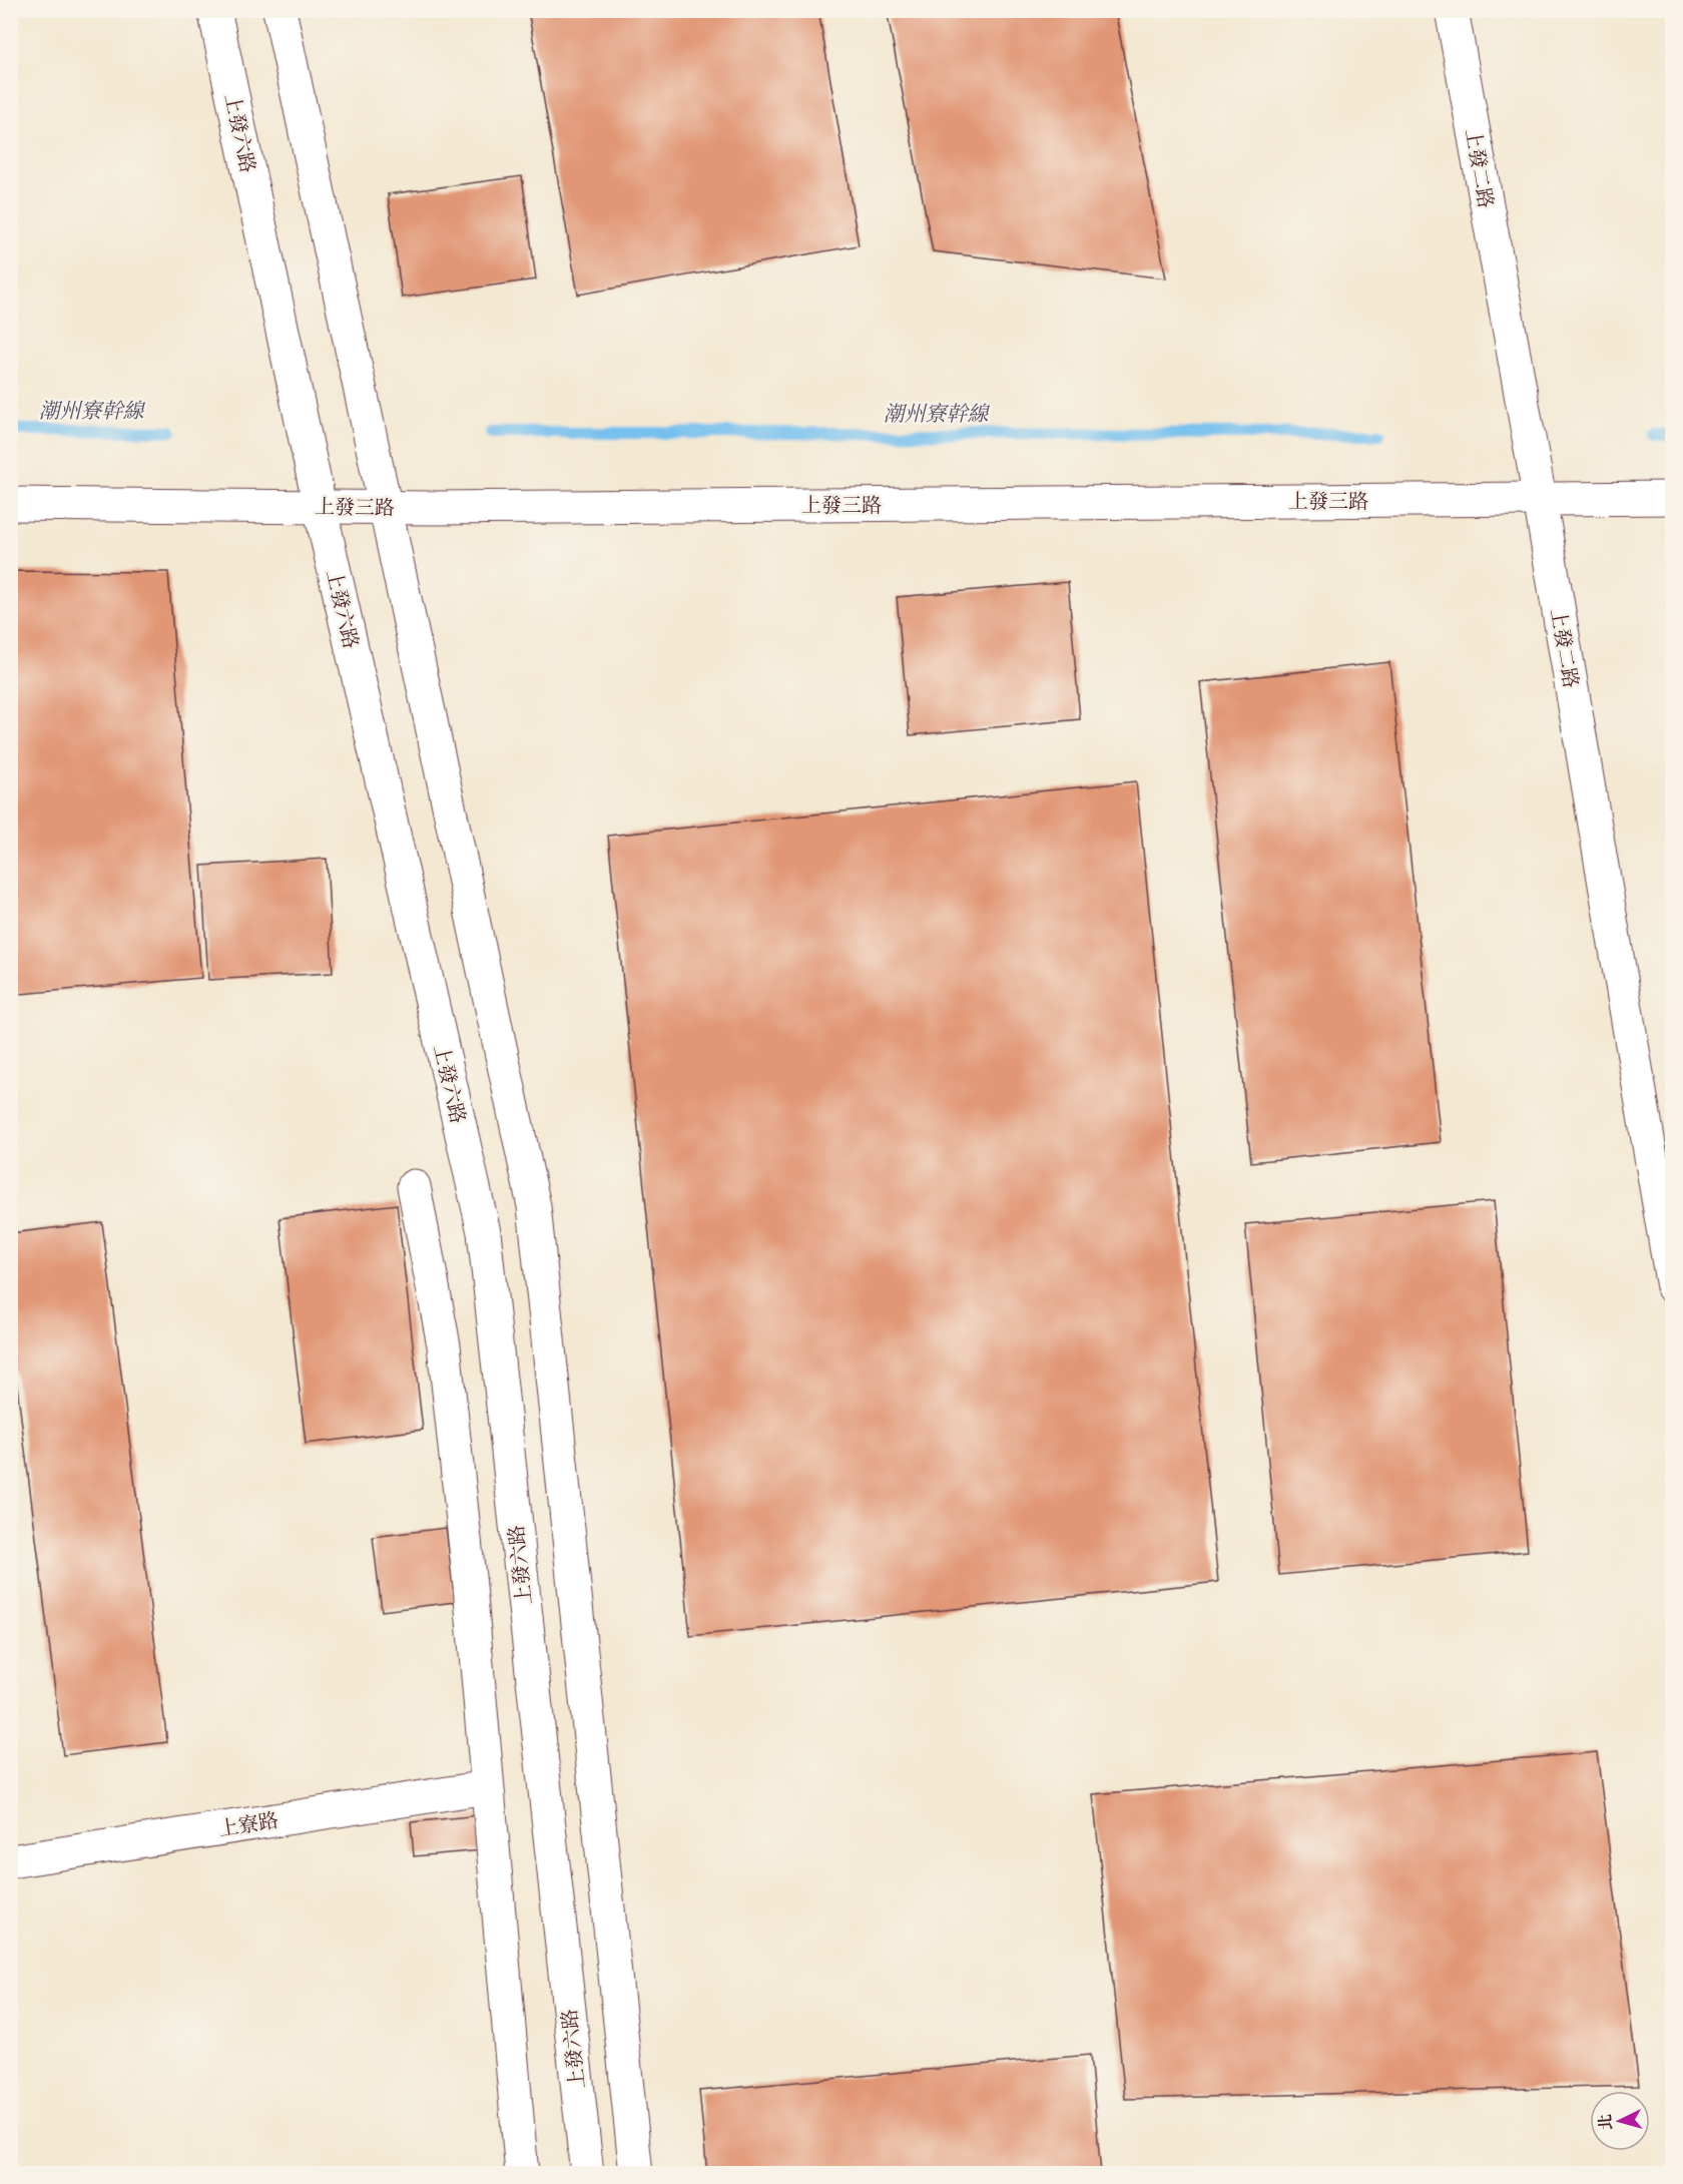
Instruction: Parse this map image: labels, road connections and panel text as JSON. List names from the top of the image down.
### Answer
{
  "streets": {
    "street": [
      "上發六路",
      "上發二路",
      "上發三路",
      "上寮路"
    ]
  },
  "crossings": [
    ["上發六路", "上發三路"],
    ["上發二路", "上發三路"]
  ],
  "water": ["潮州寮幹線"],
  "north": "left"
}
